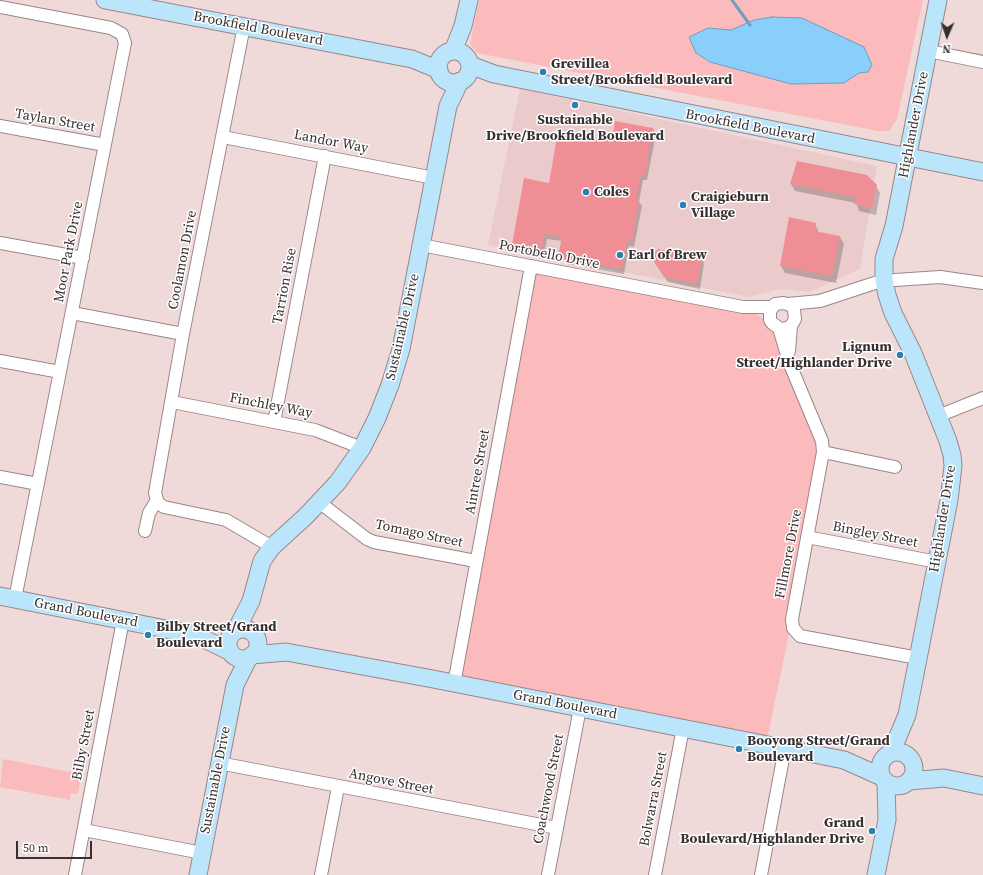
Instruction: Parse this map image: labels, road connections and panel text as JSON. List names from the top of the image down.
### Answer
{
  "streets": {
    "street": [
      "Brookfield Boulevard",
      "Taylan Street",
      "Highlander Drive",
      "Landor Way",
      "Moor Park Drive",
      "Portobello Drive",
      "Coolamon Drive",
      "Tarrion Rise",
      "Sustainable Drive",
      "Finchley Way",
      "Aintree Street",
      "Tomago Street",
      "Bingley Street",
      "Fillmore Drive",
      "Grand Boulevard",
      "Bilby Street",
      "Angove Street",
      "Coachwood Street",
      "Bolwarra Street"
    ]
  },
  "crossings": [
    ["Brookfield Boulevard", "Highlander Drive"],
    ["Brookfield Boulevard", "Coolamon Drive"],
    ["Brookfield Boulevard", "Sustainable Drive"],
    ["Taylan Street", "Moor Park Drive"],
    ["Highlander Drive", "Bingley Street"],
    ["Highlander Drive", "Fillmore Drive"],
    ["Highlander Drive", "Grand Boulevard"],
    ["Landor Way", "Coolamon Drive"],
    ["Landor Way", "Tarrion Rise"],
    ["Landor Way", "Sustainable Drive"],
    ["Moor Park Drive", "Grand Boulevard"],
    ["Portobello Drive", "Sustainable Drive"],
    ["Portobello Drive", "Aintree Street"],
    ["Portobello Drive", "Fillmore Drive"],
    ["Coolamon Drive", "Finchley Way"],
    ["Tarrion Rise", "Finchley Way"],
    ["Sustainable Drive", "Finchley Way"],
    ["Sustainable Drive", "Tomago Street"],
    ["Sustainable Drive", "Grand Boulevard"],
    ["Sustainable Drive", "Angove Street"],
    ["Aintree Street", "Tomago Street"],
    ["Aintree Street", "Grand Boulevard"],
    ["Bingley Street", "Fillmore Drive"],
    ["Grand Boulevard", "Bilby Street"],
    ["Grand Boulevard", "Coachwood Street"],
    ["Grand Boulevard", "Bolwarra Street"],
    ["Angove Street", "Coachwood Street"]
  ],
  "places": [
    "Grevillea Street/Brookfield Boulevard",
    "Sustainable Drive/Brookfield Boulevard",
    "Coles",
    "Craigieburn Village",
    "Earl of Brew",
    "Lignum Street/Highlander Drive",
    "Bilby Street/Grand Boulevard",
    "Booyong Street/Grand Boulevard",
    "Grand Boulevard/Highlander Drive"
  ],
  "scale_bar": "50 m",
  "north": "bottom"
}
